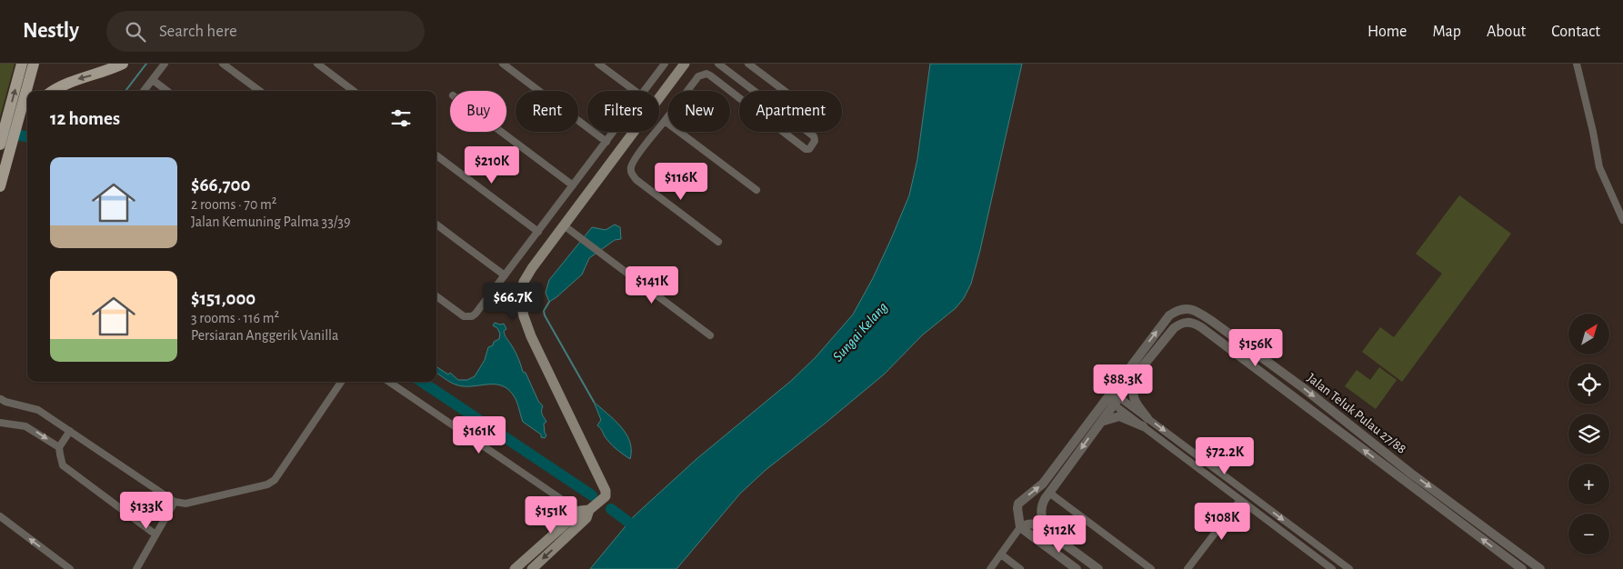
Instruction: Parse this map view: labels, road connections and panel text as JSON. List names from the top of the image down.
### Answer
{
  "streets": {
    "street": ["Jalan Teluk Pulau 27/88"]
  },
  "water": ["Sungai Kelang"],
  "north": "top right",
  "page": {
    "header": "Nestly",
    "search": "Search here",
    "nav": [
      "Home",
      "Map",
      "About",
      "Contact"
    ],
    "chip": [
      "Buy",
      "Rent",
      "Filters",
      "New",
      "Apartment"
    ],
    "heading": "12 homes",
    "list": [
      {
        "name": "$66,700",
        "note": "2 rooms · 70 m² · Jalan Kemuning Palma 33/39"
      },
      {
        "name": "$151,000",
        "note": "3 rooms · 116 m² · Persiaran Anggerik Vanilla"
      }
    ],
    "price": [
      "$210K",
      "$116K",
      "$141K",
      "$66.7K",
      "$156K",
      "$88.3K",
      "$161K",
      "$72.2K",
      "$133K",
      "$151K",
      "$108K",
      "$112K"
    ],
    "map_buttons": ["+", "−"]
  }
}
